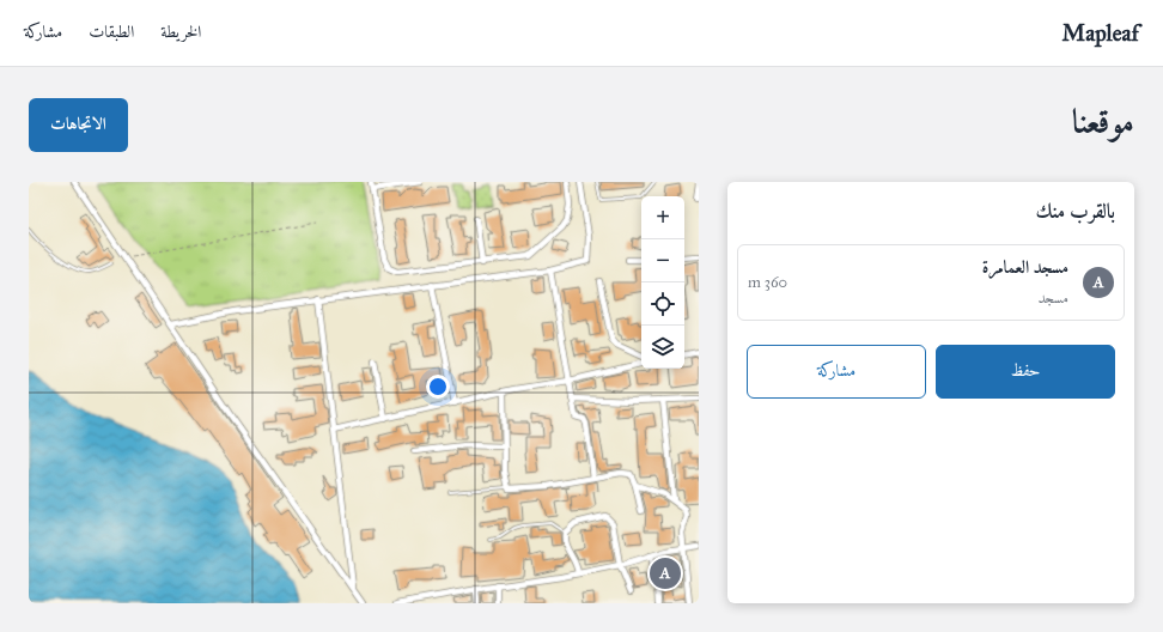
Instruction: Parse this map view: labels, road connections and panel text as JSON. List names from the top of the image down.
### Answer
{
  "page": {
    "header": "Mapleaf",
    "nav": ["الخريطة", "الطبقات", "مشاركة"],
    "title": "موقعنا",
    "buttons": [
      "الاتجاهات",
      ["حفظ", "مشاركة"]
    ],
    "heading": "بالقرب منك",
    "map_buttons": ["+", "−"],
    "list": [
      {
        "mark": "A",
        "name": "مسجد العمامرة",
        "note": "مسجد",
        "value": "360 m"
      }
    ],
    "pins": "A"
  }
}
